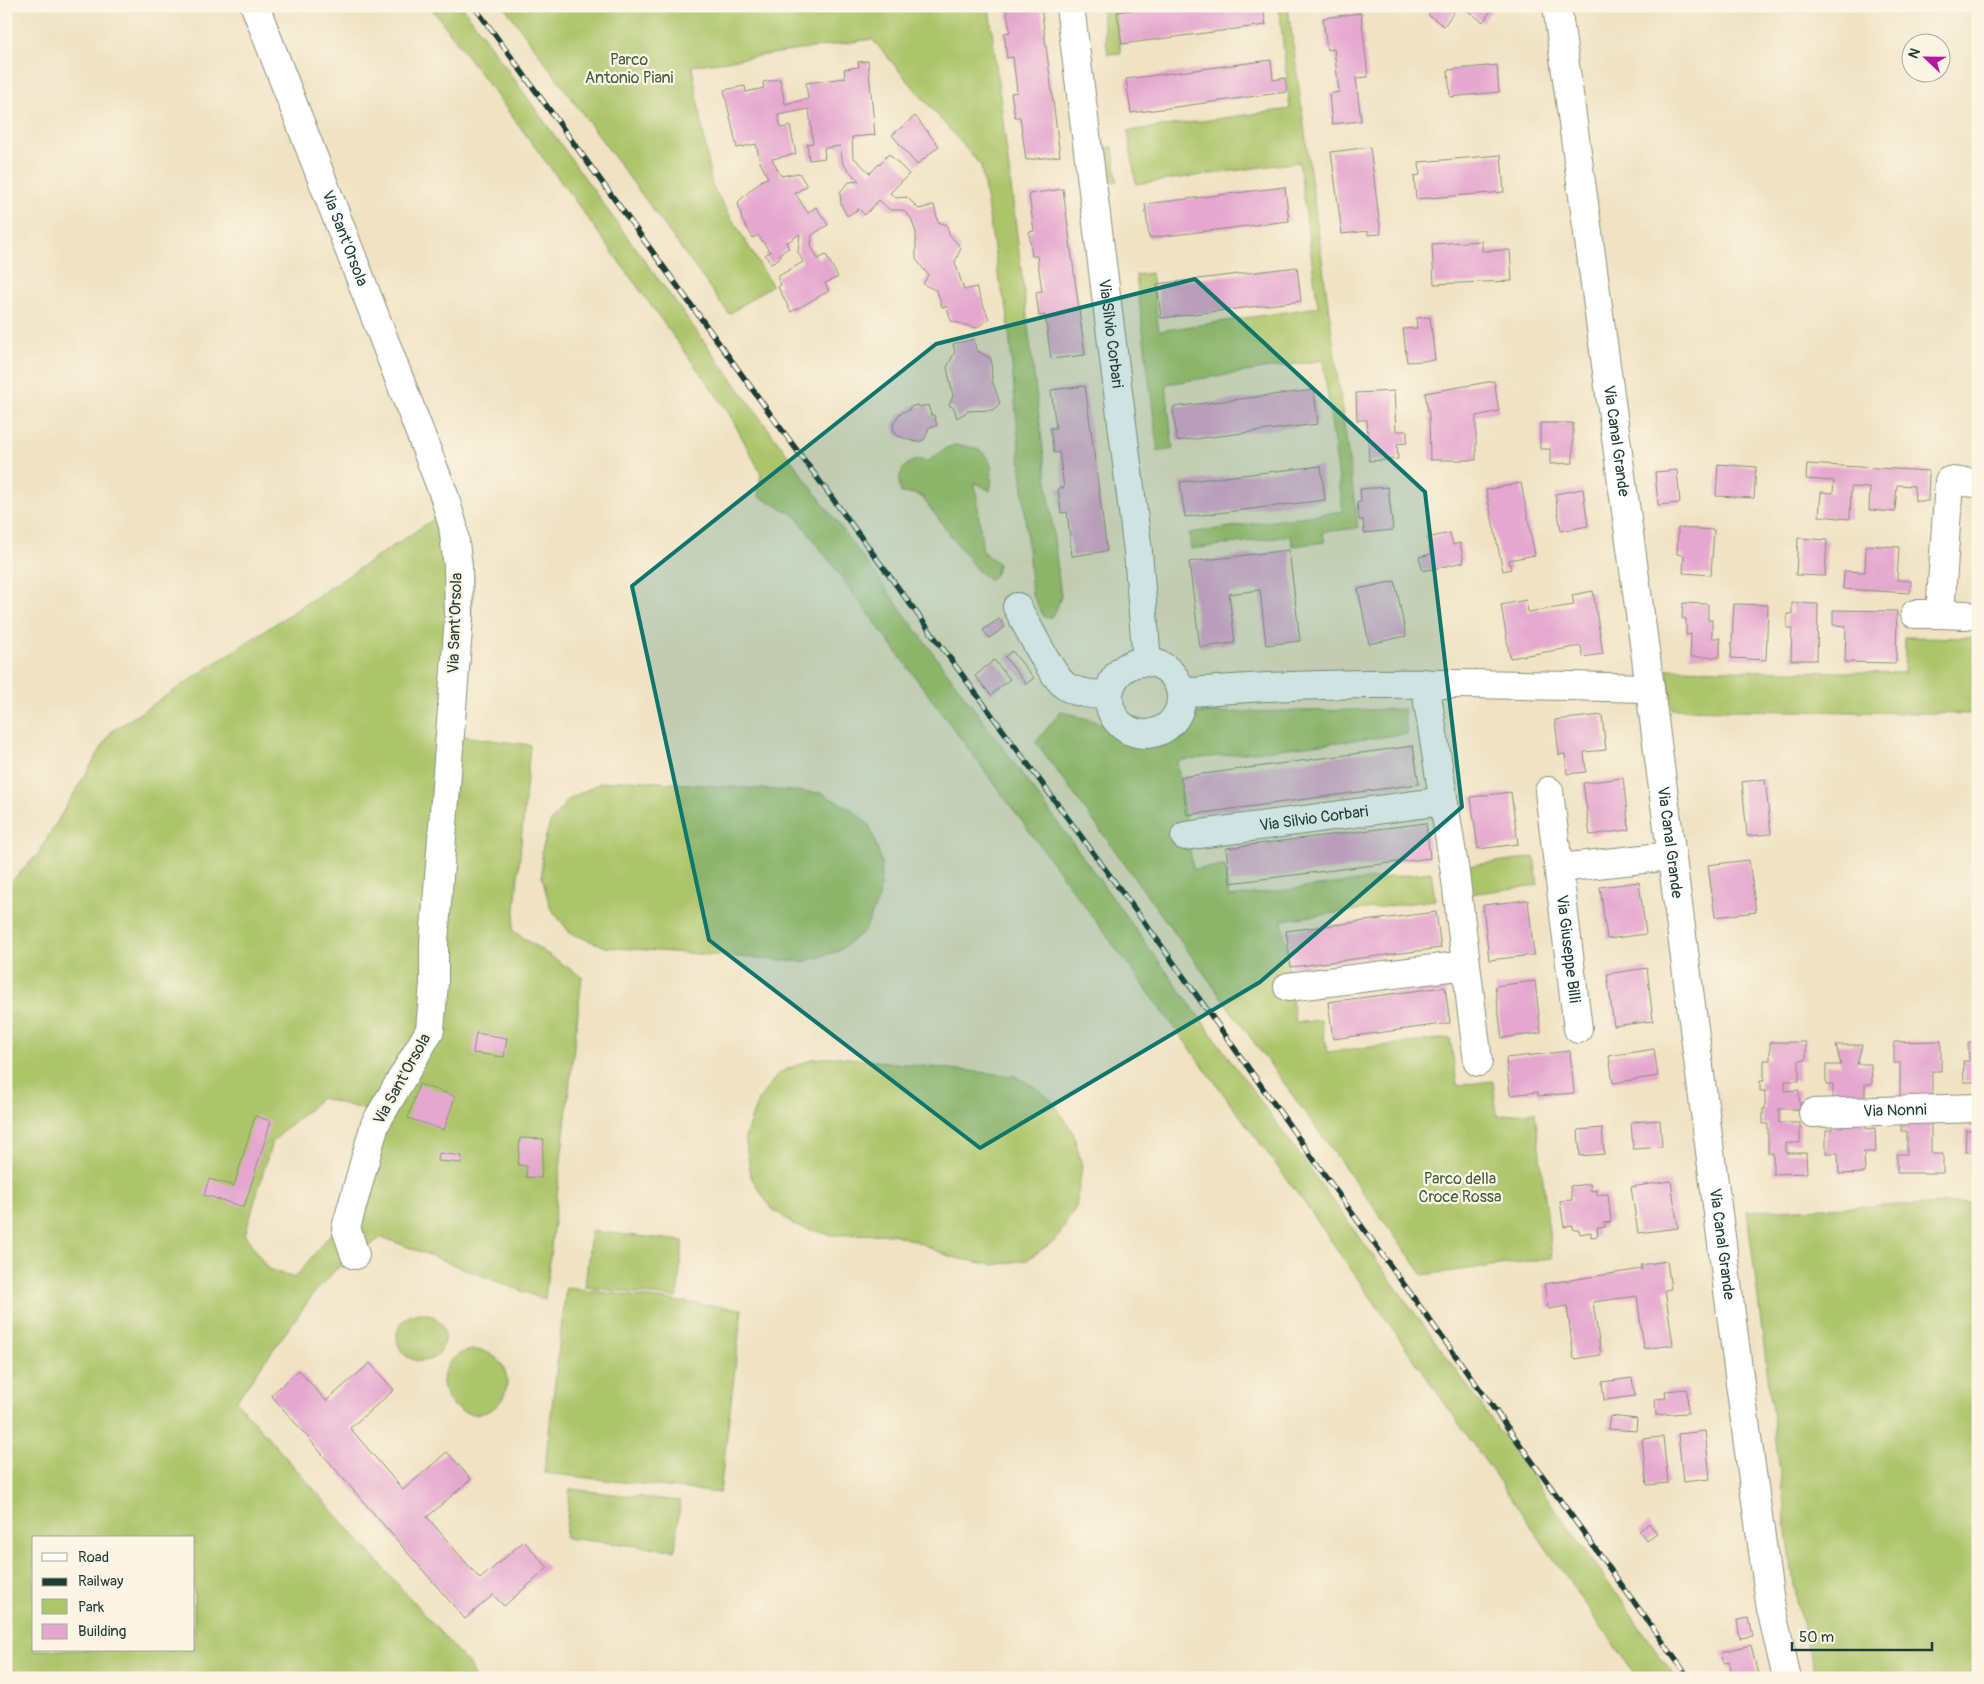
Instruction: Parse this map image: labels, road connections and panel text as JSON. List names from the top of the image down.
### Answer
{
  "streets": {
    "street": [
      "Via Sant'Orsola",
      "Via Silvio Corbari",
      "Via Canal Grande",
      "Via Giuseppe Billi",
      "Via Nonni"
    ]
  },
  "parks": ["Parco Antonio Piani", "Parco della Croce Rossa"],
  "legend": [
    "Road",
    "Railway",
    "Park",
    "Building"
  ],
  "scale_bar": "50 m",
  "north": "left"
}
